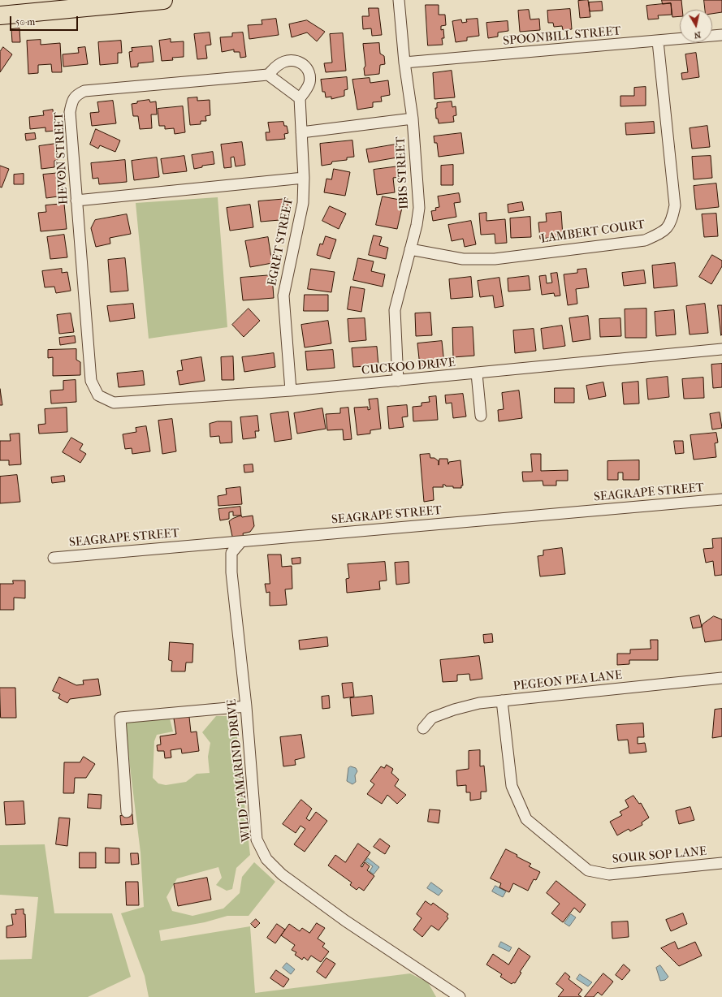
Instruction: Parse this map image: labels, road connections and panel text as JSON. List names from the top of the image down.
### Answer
{
  "streets": {
    "street": [
      "SPOONBILL STREET",
      "HEVON STREET",
      "IBIS STREET",
      "LAMBERT COURT",
      "EGRET STREET",
      "CUCKOO DRIVE",
      "SEAGRAPE STREET",
      "PEGEON PEA LANE",
      "WILD TAMARIND DRIVE",
      "SOUR SOP LANE"
    ]
  },
  "crossings": [
    ["SPOONBILL STREET", "IBIS STREET"],
    ["SPOONBILL STREET", "LAMBERT COURT"],
    ["HEVON STREET", "CUCKOO DRIVE"],
    ["IBIS STREET", "LAMBERT COURT"],
    ["IBIS STREET", "CUCKOO DRIVE"],
    ["EGRET STREET", "CUCKOO DRIVE"],
    ["SEAGRAPE STREET", "WILD TAMARIND DRIVE"],
    ["PEGEON PEA LANE", "SOUR SOP LANE"]
  ],
  "scale_bar": "50 m",
  "north": "bottom"
}
